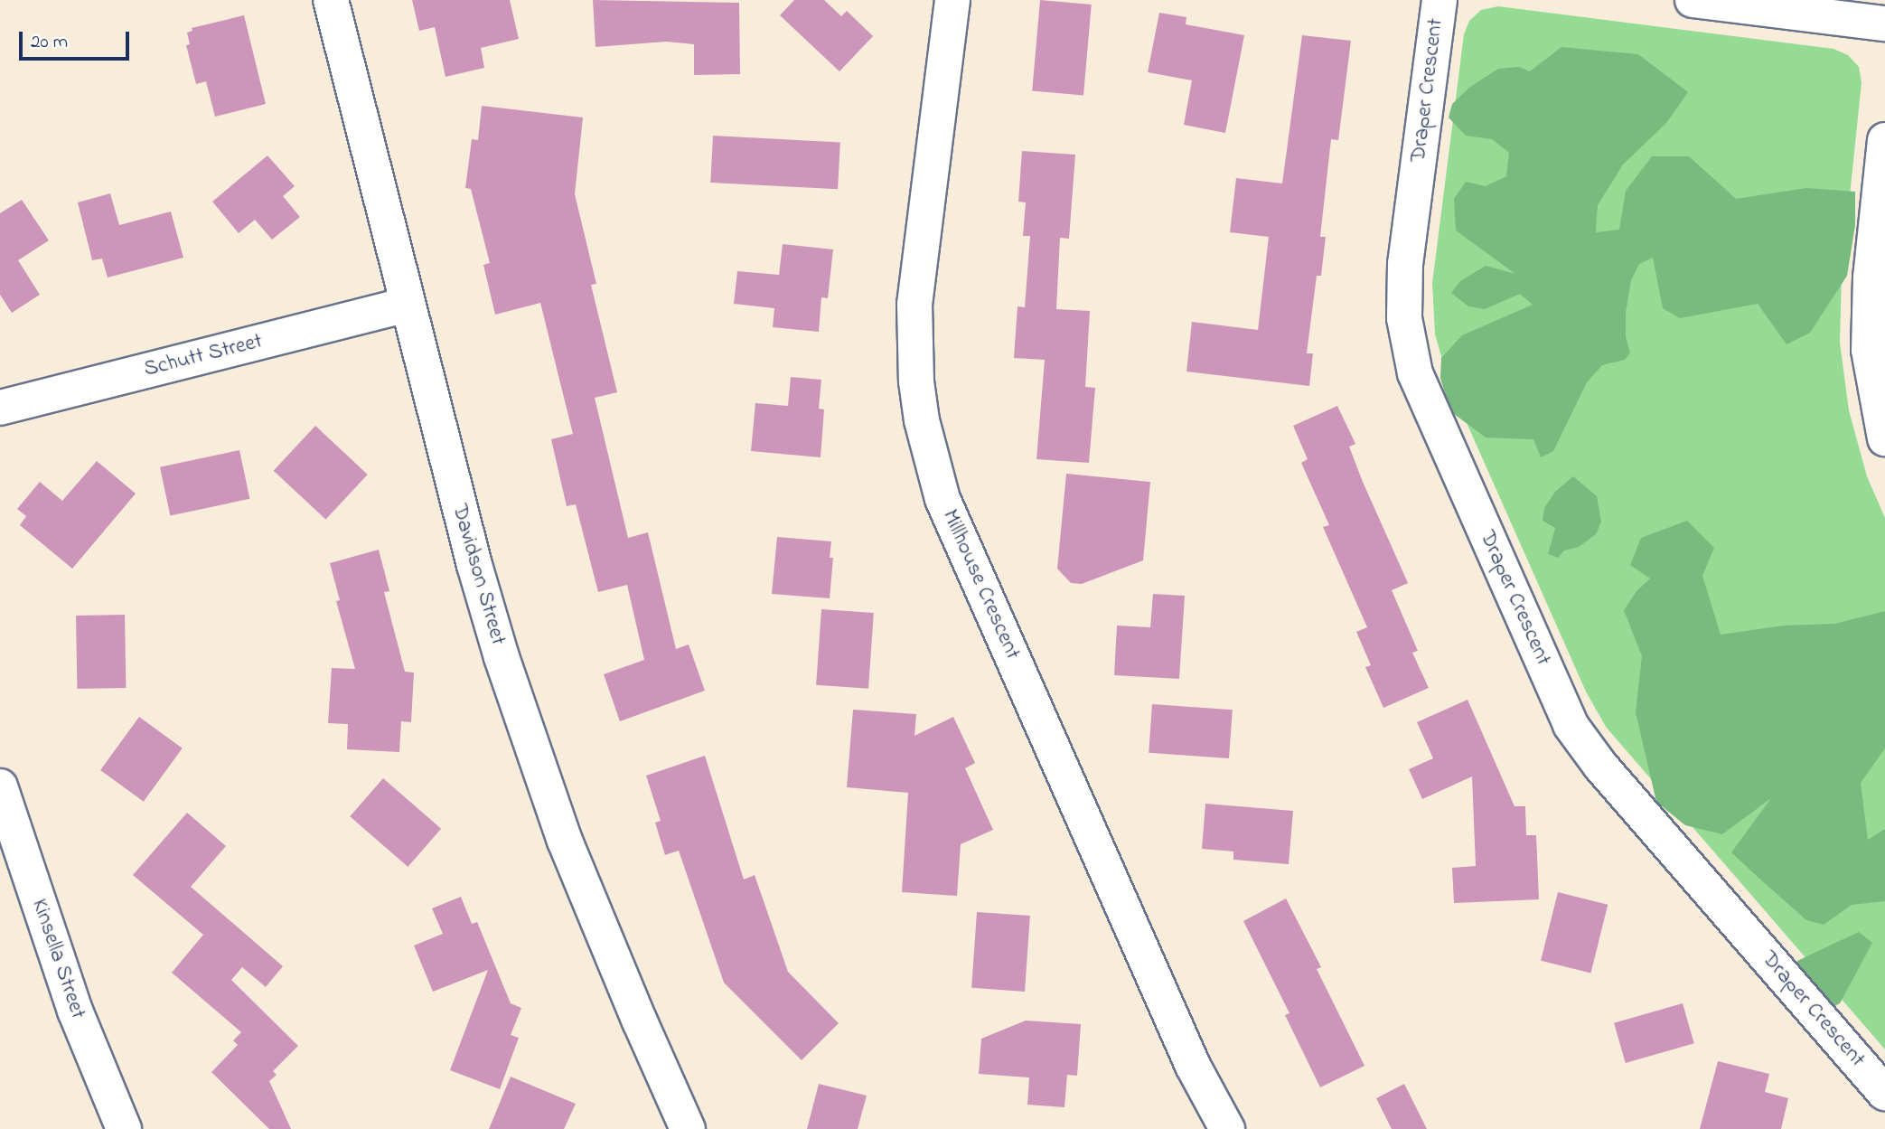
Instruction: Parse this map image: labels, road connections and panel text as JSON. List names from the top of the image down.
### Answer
{
  "streets": {
    "street": [
      "Draper Crescent",
      "Schutt Street",
      "Davidson Street",
      "Millhouse Crescent",
      "Kinsella Street"
    ]
  },
  "crossings": [
    ["Schutt Street", "Davidson Street"]
  ],
  "scale_bar": "20 m"
}
